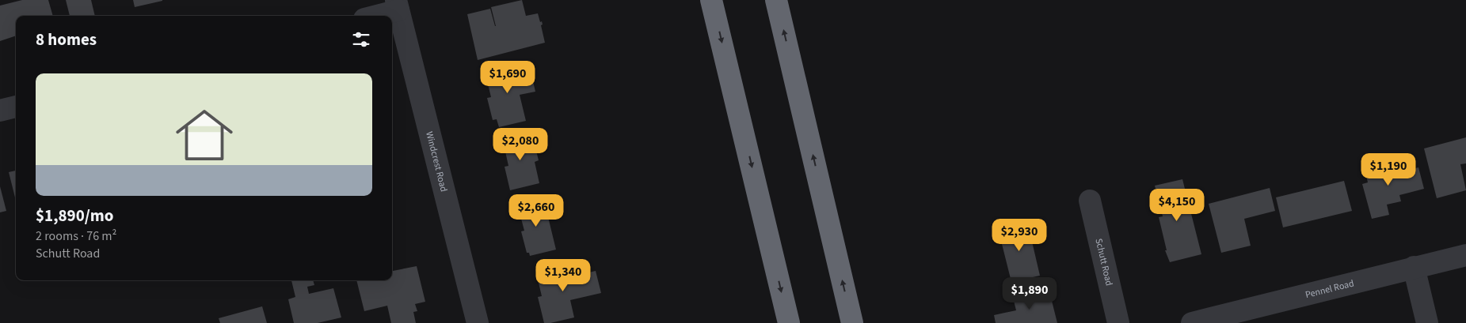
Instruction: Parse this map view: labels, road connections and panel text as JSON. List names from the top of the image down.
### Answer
{
  "streets": {
    "street": ["Windcrest Road", "Schutt Road", "Pennel Road"]
  },
  "page": {
    "heading": "8 homes",
    "price": [
      "$1,690",
      "$2,080",
      "$1,190",
      "$4,150",
      "$2,660",
      "$2,930",
      "$1,340",
      "$1,890"
    ],
    "list": [
      {
        "name": "$1,890/mo",
        "note": "2 rooms · 76 m² · Schutt Road"
      }
    ]
  }
}
